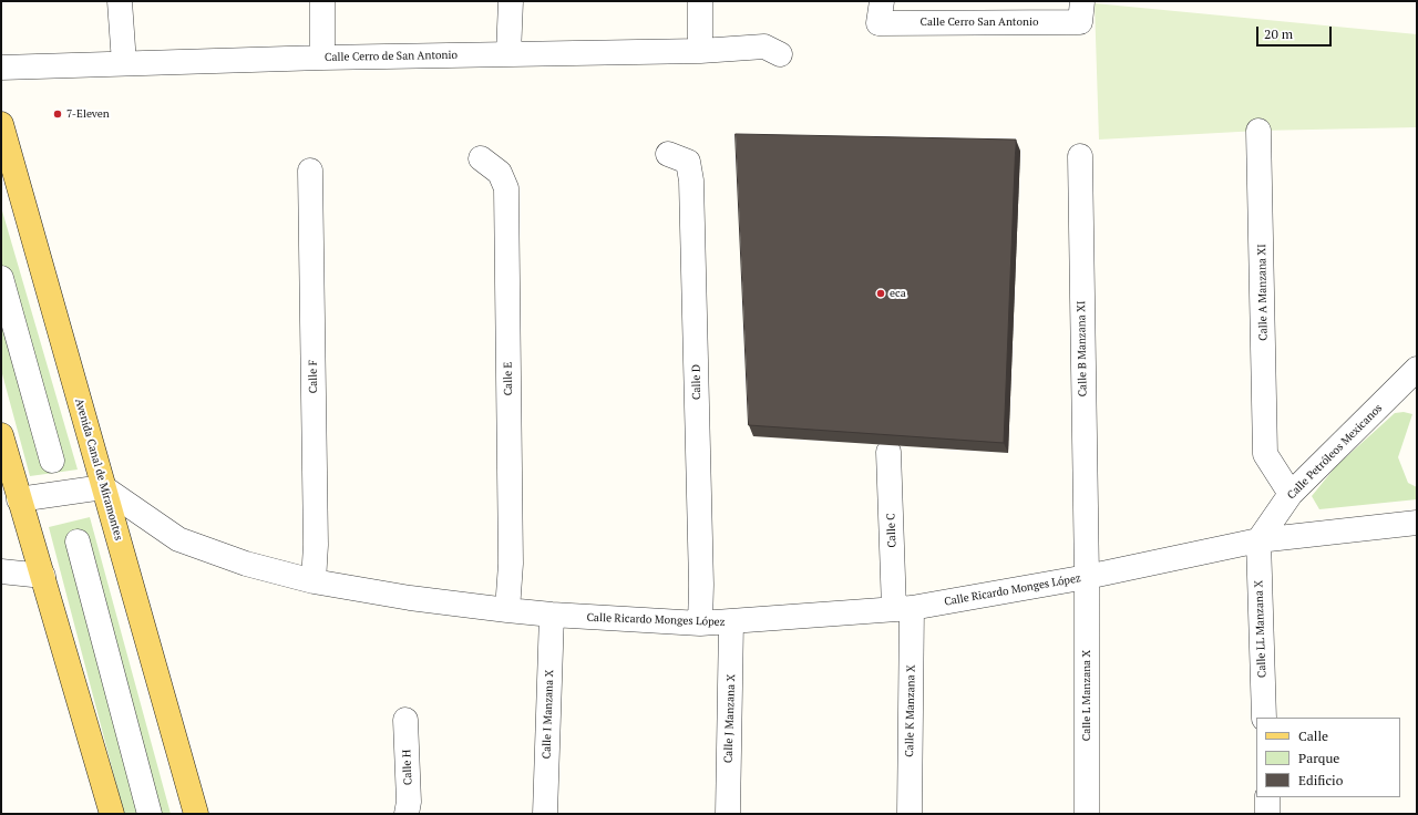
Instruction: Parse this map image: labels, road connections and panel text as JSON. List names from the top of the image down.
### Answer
{
  "streets": {
    "main road": ["Avenida Canal de Miramontes"],
    "street": [
      "Calle Cerro San Antonio",
      "Calle Cerro de San Antonio",
      "Calle A Manzana XI",
      "Calle B Manzana XI",
      "Calle F",
      "Calle E",
      "Calle D",
      "Calle Petróleos Mexicanos",
      "Calle C",
      "Calle Ricardo Monges López",
      "Calle LL Manzana X",
      "Calle L Manzana X",
      "Calle K Manzana X",
      "Calle I Manzana X",
      "Calle J Manzana X",
      "Calle H"
    ]
  },
  "crossings": [
    ["Calle A Manzana XI", "Calle Petróleos Mexicanos"],
    ["Calle B Manzana XI", "Calle Ricardo Monges López"],
    ["Calle B Manzana XI", "Calle L Manzana X"],
    ["Calle F", "Calle Ricardo Monges López"],
    ["Calle E", "Calle Ricardo Monges López"],
    ["Calle D", "Calle Ricardo Monges López"],
    ["Calle Petróleos Mexicanos", "Calle Ricardo Monges López"],
    ["Calle Petróleos Mexicanos", "Calle LL Manzana X"],
    ["Avenida Canal de Miramontes", "Calle Ricardo Monges López"],
    ["Calle C", "Calle Ricardo Monges López"],
    ["Calle C", "Calle K Manzana X"],
    ["Calle Ricardo Monges López", "Calle LL Manzana X"],
    ["Calle Ricardo Monges López", "Calle L Manzana X"],
    ["Calle Ricardo Monges López", "Calle K Manzana X"],
    ["Calle Ricardo Monges López", "Calle I Manzana X"],
    ["Calle Ricardo Monges López", "Calle J Manzana X"]
  ],
  "places": ["7-Eleven", "eca"],
  "legend": ["Calle", "Parque", "Edificio"],
  "scale_bar": "20 m"
}
